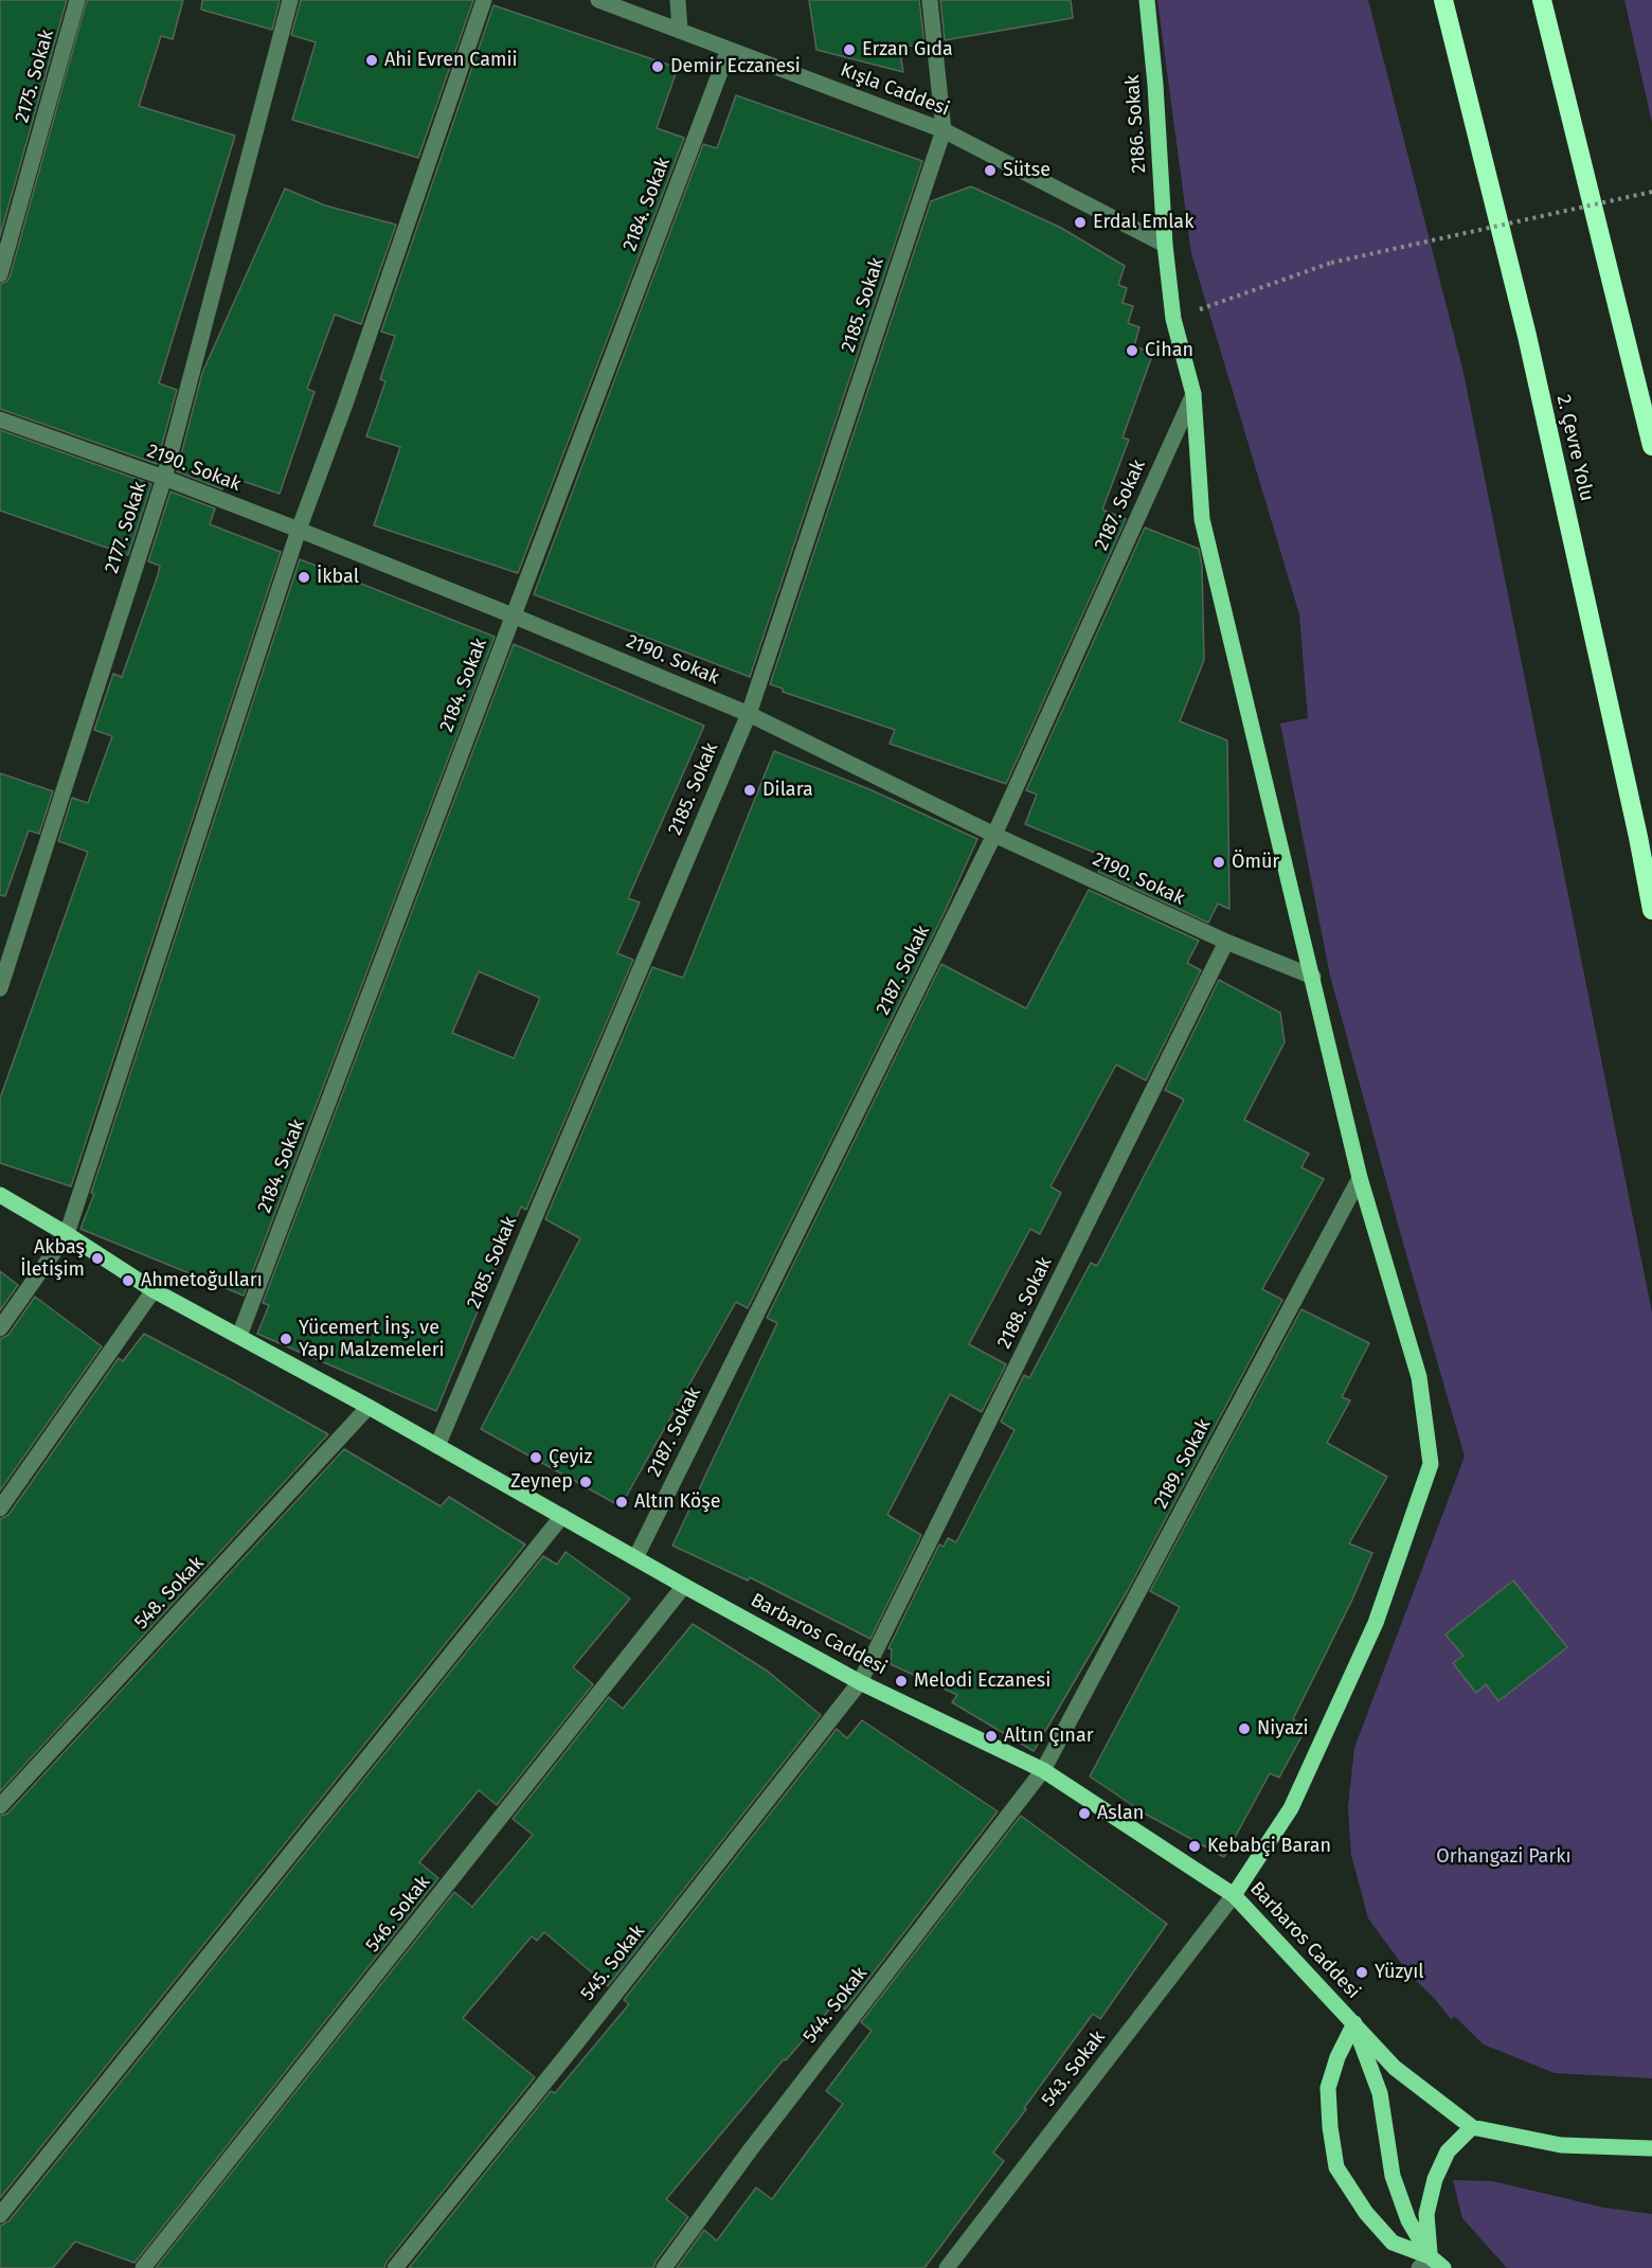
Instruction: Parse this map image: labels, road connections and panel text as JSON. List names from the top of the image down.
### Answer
{
  "streets": {
    "highway": ["2. Çevre Yolu"],
    "main road": ["2186. Sokak", "Barbaros Caddesi"],
    "street": [
      "2175. Sokak",
      "Kışla Caddesi",
      "2184. Sokak",
      "2185. Sokak",
      "2190. Sokak",
      "2187. Sokak",
      "2177. Sokak",
      "2188. Sokak",
      "2189. Sokak",
      "548. Sokak",
      "546. Sokak",
      "545. Sokak",
      "544. Sokak",
      "543. Sokak"
    ]
  },
  "crossings": [
    ["Kışla Caddesi", "2186. Sokak"],
    ["Kışla Caddesi", "2184. Sokak"],
    ["Kışla Caddesi", "2185. Sokak"],
    ["2186. Sokak", "2190. Sokak"],
    ["2186. Sokak", "2187. Sokak"],
    ["2186. Sokak", "2189. Sokak"],
    ["2186. Sokak", "Barbaros Caddesi"],
    ["2186. Sokak", "543. Sokak"],
    ["2184. Sokak", "2190. Sokak"],
    ["2184. Sokak", "Barbaros Caddesi"],
    ["2185. Sokak", "2190. Sokak"],
    ["2185. Sokak", "Barbaros Caddesi"],
    ["2190. Sokak", "2187. Sokak"],
    ["2190. Sokak", "2177. Sokak"],
    ["2190. Sokak", "2188. Sokak"],
    ["2187. Sokak", "Barbaros Caddesi"],
    ["2188. Sokak", "Barbaros Caddesi"],
    ["2188. Sokak", "545. Sokak"],
    ["2189. Sokak", "Barbaros Caddesi"],
    ["2189. Sokak", "544. Sokak"],
    ["548. Sokak", "Barbaros Caddesi"],
    ["Barbaros Caddesi", "546. Sokak"],
    ["Barbaros Caddesi", "545. Sokak"],
    ["Barbaros Caddesi", "544. Sokak"],
    ["Barbaros Caddesi", "543. Sokak"]
  ],
  "parks": ["Orhangazi Parkı"],
  "places": [
    "Erzan Gıda",
    "Ahi Evren Camii",
    "Demir Eczanesi",
    "Sütse",
    "Erdal Emlak",
    "Cihan",
    "İkbal",
    "Dilara",
    "Ömür",
    "Akbaş İletişim",
    "Ahmetoğulları",
    "Yücemert İnş. ve Yapı Malzemeleri",
    "Çeyiz",
    "Zeynep",
    "Altın Köşe",
    "Melodi Eczanesi",
    "Niyazi",
    "Altın Çınar",
    "Aslan",
    "Kebabçi Baran",
    "Yüzyıl"
  ]
}
